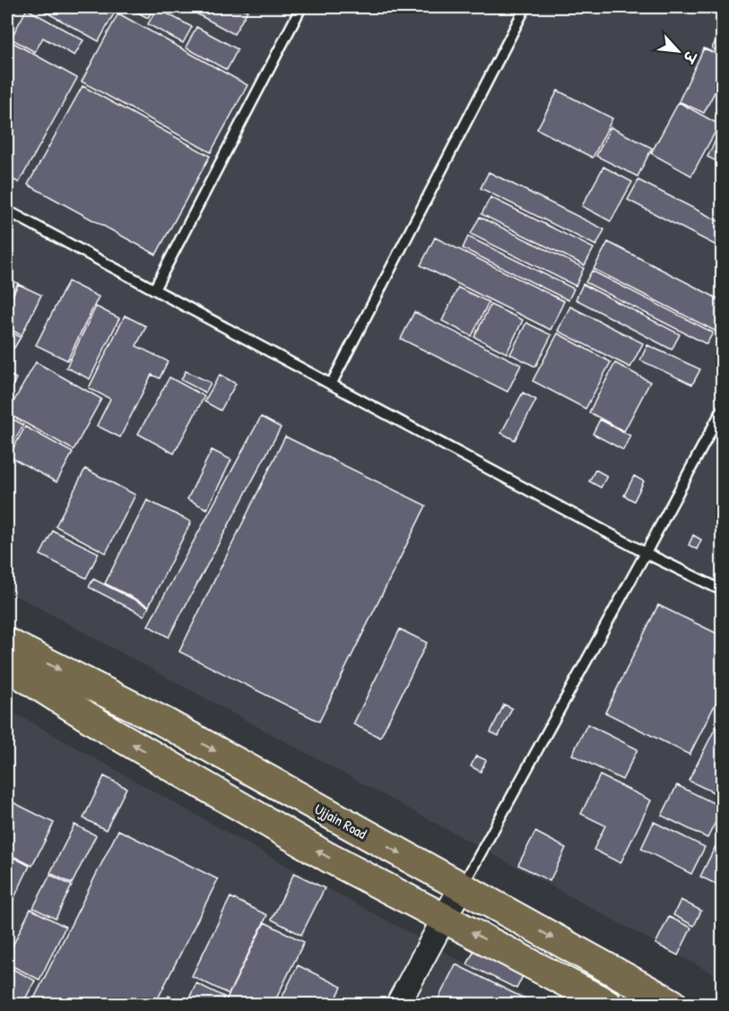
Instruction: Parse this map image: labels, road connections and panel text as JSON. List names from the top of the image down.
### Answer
{
  "streets": {
    "main road": ["Ujjain Road"]
  },
  "north": "bottom right"
}
